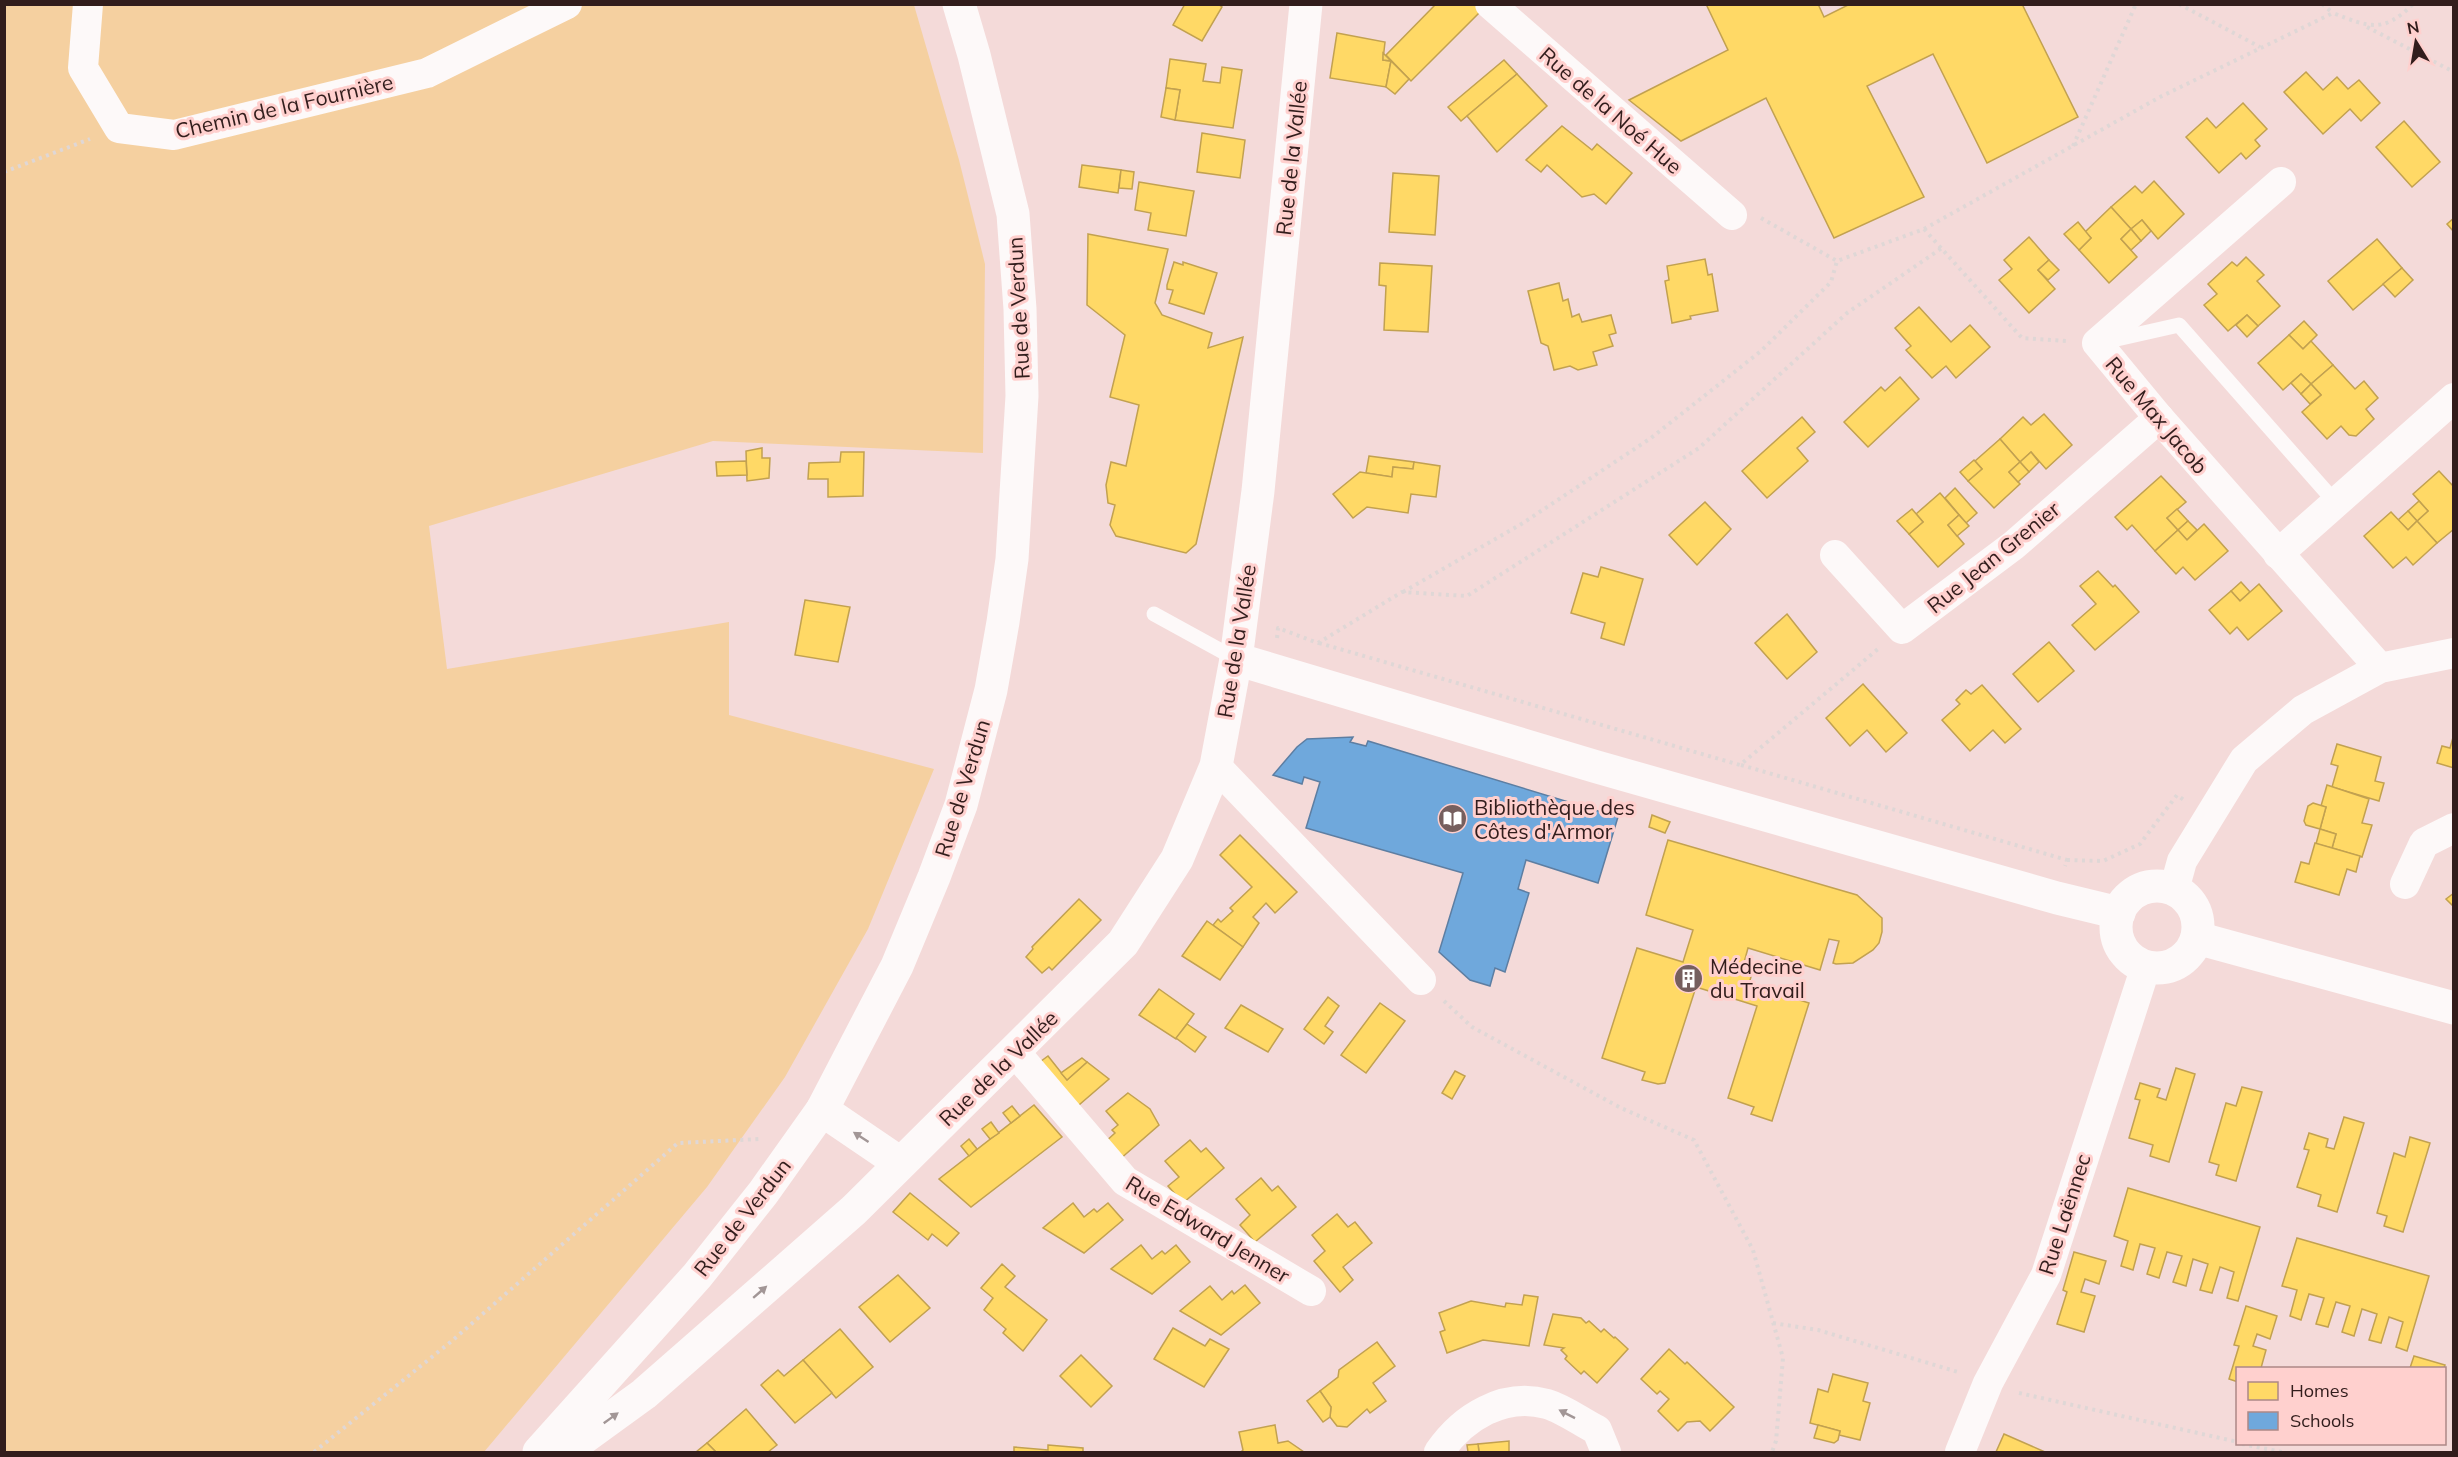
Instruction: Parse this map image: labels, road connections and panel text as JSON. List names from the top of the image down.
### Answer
{
  "streets": {
    "street": [
      "Chemin de la Fournière",
      "Rue de la Noé Hue",
      "Rue de la Vallée",
      "Rue de Verdun",
      "Rue Max Jacob",
      "Rue Jean Grenier",
      "Rue Laënnec",
      "Rue Edward Jenner"
    ]
  },
  "crossings": [
    ["Rue de la Vallée", "Rue Edward Jenner"],
    ["Rue Max Jacob", "Rue Jean Grenier"]
  ],
  "places": {
    "library": ["Bibliothèque des Côtes d'Armor"],
    "building": ["Médecine du Travail"]
  },
  "legend": ["Homes", "Schools"],
  "north": "top"
}
